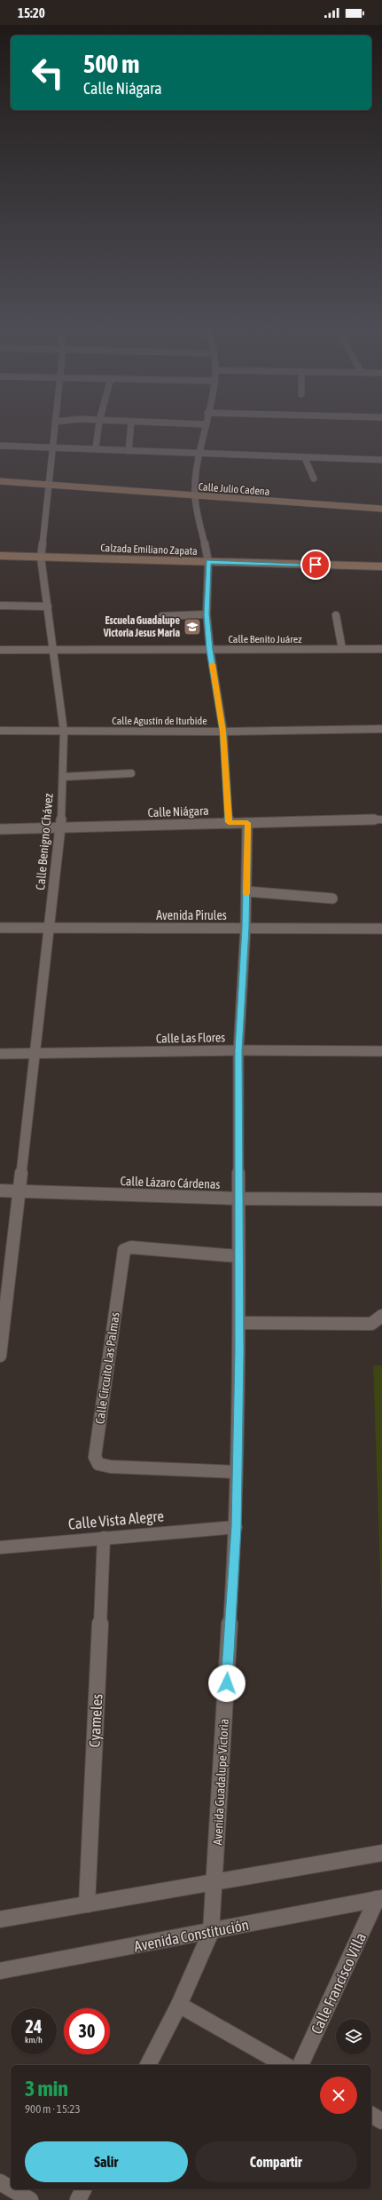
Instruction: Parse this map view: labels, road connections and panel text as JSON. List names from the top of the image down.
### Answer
{
  "streets": {
    "main road": ["Calle Julio Cadena", "Calzada Emiliano Zapata"],
    "street": [
      "Calle Benito Juárez",
      "Calle Agustín de Iturbide",
      "Calle Niágara",
      "Calle Benigno Chávez",
      "Avenida Pirules",
      "Calle Las Flores",
      "Calle Lázaro Cárdenas",
      "Calle Circuito Las Palmas",
      "Calle Vista Alegre",
      "Cyameles",
      "Avenida Guadalupe Victoria",
      "Avenida Constitución",
      "Calle Francisco Villa"
    ]
  },
  "crossings": [
    ["Calle Julio Cadena", "Calle Benigno Chávez"],
    ["Calzada Emiliano Zapata", "Calle Benigno Chávez"],
    ["Calle Benito Juárez", "Calle Benigno Chávez"],
    ["Calle Agustín de Iturbide", "Calle Benigno Chávez"],
    ["Calle Niágara", "Calle Benigno Chávez"],
    ["Calle Niágara", "Avenida Guadalupe Victoria"],
    ["Calle Benigno Chávez", "Avenida Pirules"],
    ["Calle Benigno Chávez", "Calle Las Flores"],
    ["Calle Benigno Chávez", "Calle Lázaro Cárdenas"],
    ["Avenida Pirules", "Avenida Guadalupe Victoria"],
    ["Calle Las Flores", "Avenida Guadalupe Victoria"],
    ["Calle Lázaro Cárdenas", "Avenida Guadalupe Victoria"],
    ["Calle Circuito Las Palmas", "Avenida Guadalupe Victoria"],
    ["Calle Vista Alegre", "Cyameles"],
    ["Calle Vista Alegre", "Avenida Guadalupe Victoria"],
    ["Avenida Guadalupe Victoria", "Avenida Constitución"],
    ["Avenida Constitución", "Calle Francisco Villa"]
  ],
  "places": {
    "school or university": ["Escuela Guadalupe Victoria Jesus Maria"]
  },
  "page": {
    "status": "15:20",
    "turn": ["500 m", "Calle Niágara"],
    "speed": "24 km/h",
    "limit": "30",
    "heading": ["3 min", "900 m · 15:23"],
    "buttons": ["Salir", "Compartir"]
  }
}
